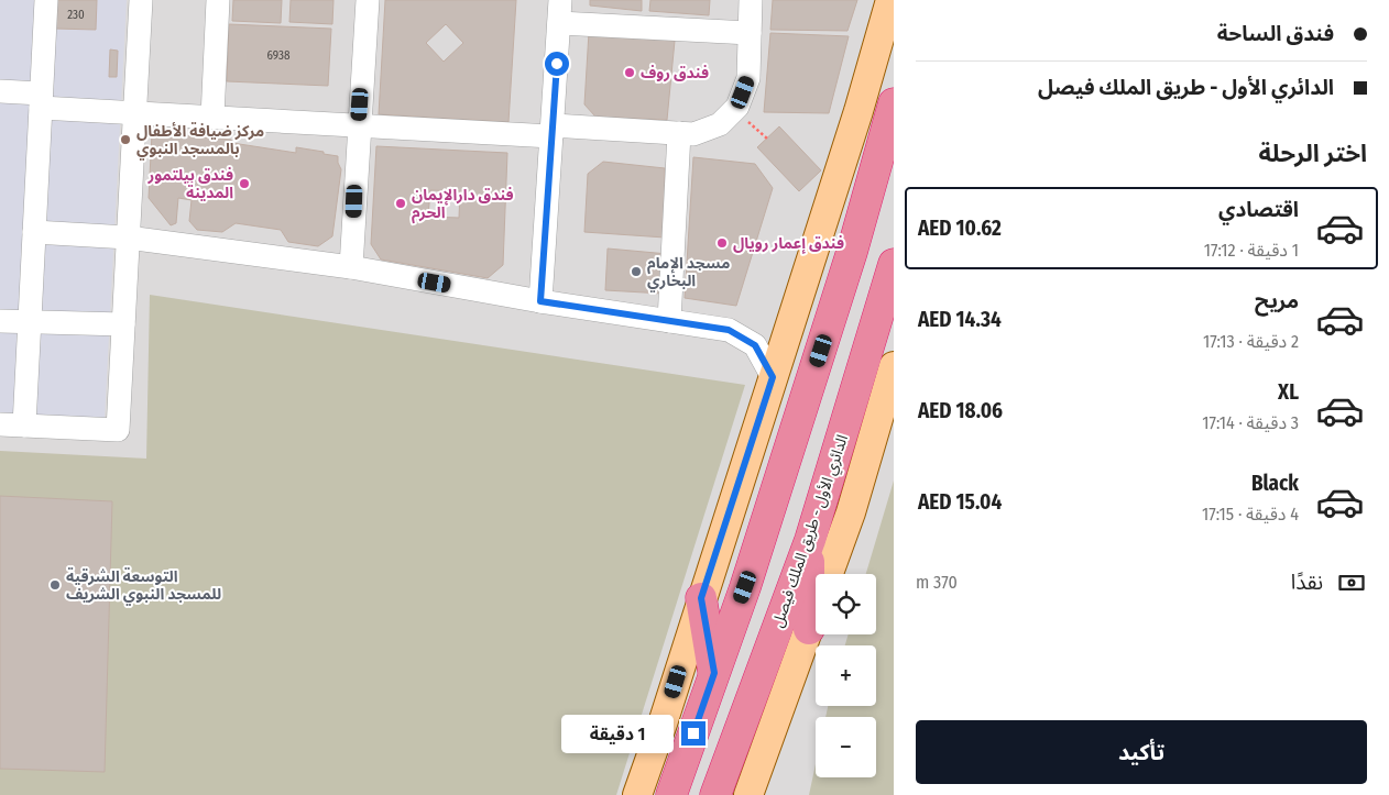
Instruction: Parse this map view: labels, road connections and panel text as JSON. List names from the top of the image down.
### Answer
{
  "streets": {
    "highway": ["الدائري الأول - طريق الملك فيصل"]
  },
  "places": [
    "فندق روف",
    "مركز ضيافة الأطفال بالمسجد النبوي",
    "فندق بيلتمور المدينة",
    "فندق دارالإيمان الحرم",
    "فندق إعمار رويال",
    "مسجد الإمام البخاري",
    "التوسعة الشرقية للمسجد النبوي الشريف"
  ],
  "house_numbers": ["230", "6938"],
  "page": {
    "banner": ["فندق الساحة", "الدائري الأول - طريق الملك فيصل"],
    "heading": "اختر الرحلة",
    "list": [
      {
        "name": "اقتصادي",
        "note": "1 دقيقة · 17:12",
        "value": "AED 10.62"
      },
      {
        "name": "مريح",
        "note": "2 دقيقة · 17:13",
        "value": "AED 14.34"
      },
      {
        "name": "XL",
        "note": "3 دقيقة · 17:14",
        "value": "AED 18.06"
      },
      {
        "name": "Black",
        "note": "4 دقيقة · 17:15",
        "value": "AED 15.04"
      }
    ],
    "pay": ["نقدًا", "370 m"],
    "map_buttons": ["+", "−"],
    "buttons": "تأكيد",
    "bubble": "1 دقيقة"
  }
}
